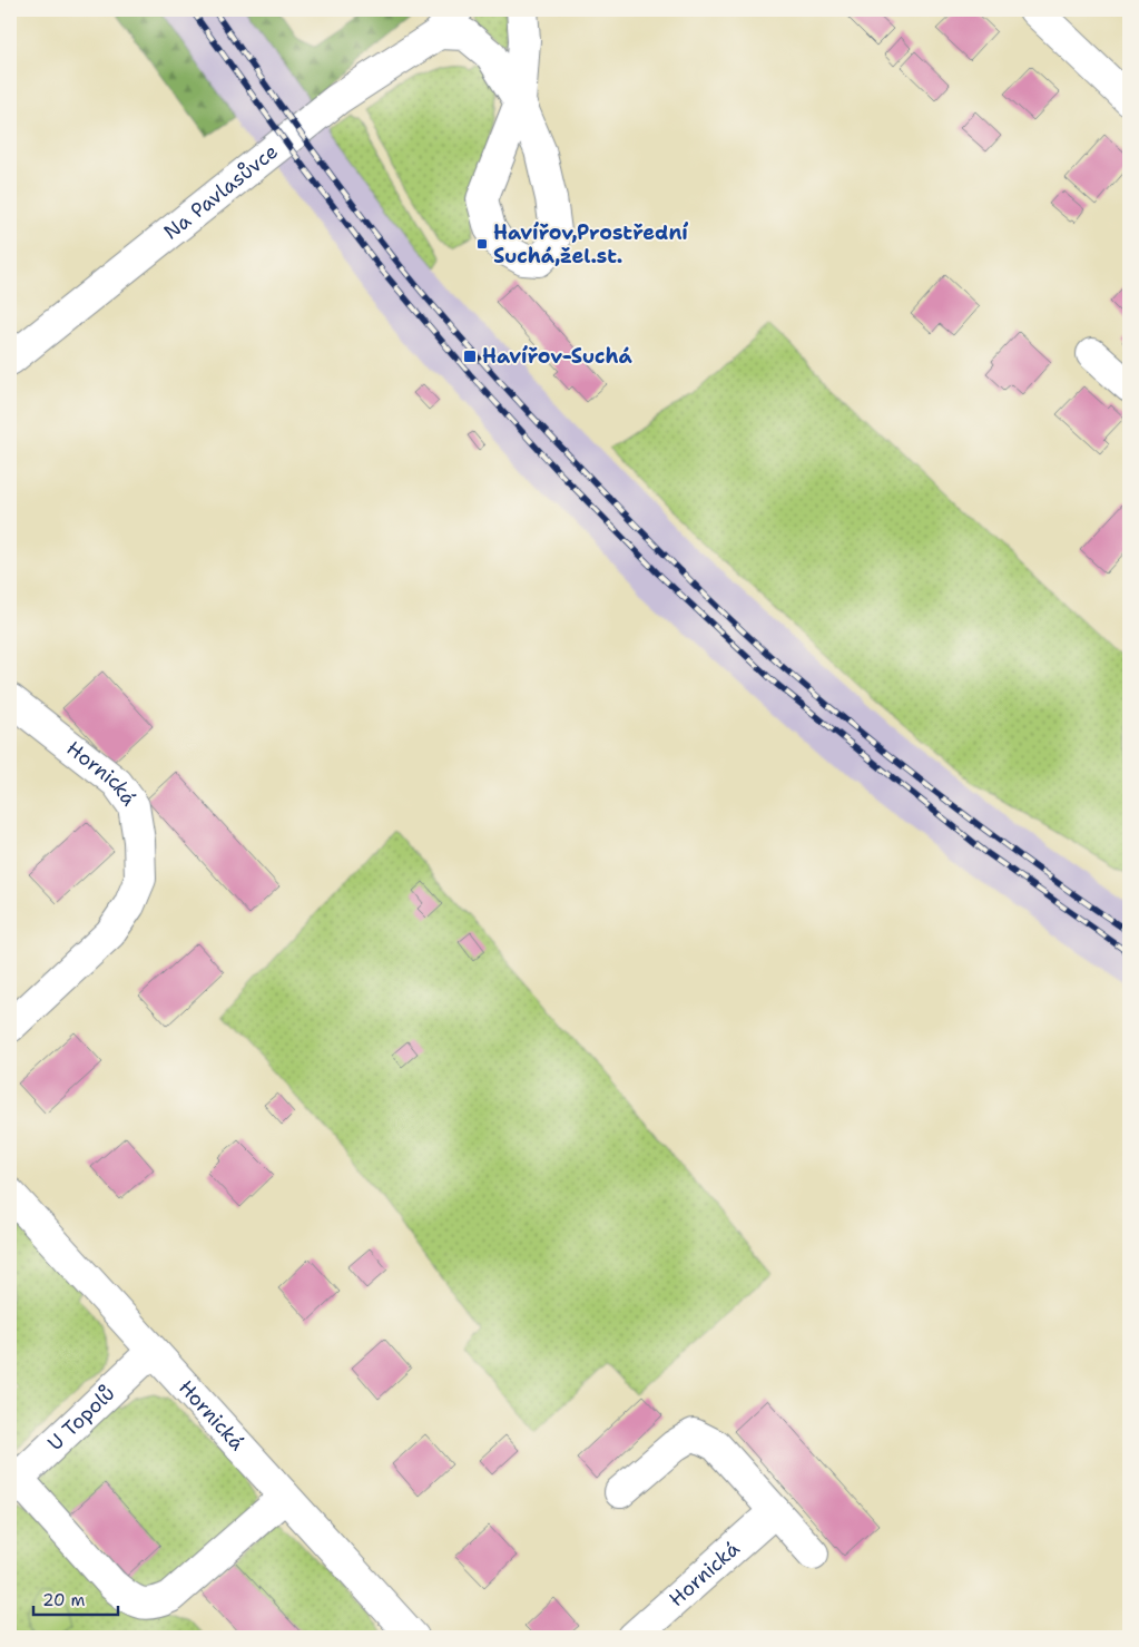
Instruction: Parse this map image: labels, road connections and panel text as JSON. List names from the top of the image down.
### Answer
{
  "streets": {
    "street": ["Na Pavlasůvce", "Hornická", "U Topolů"]
  },
  "crossings": [
    ["Hornická", "U Topolů"]
  ],
  "places": {
    "transit": ["Havířov,Prostřední Suchá,žel.st.", "Havířov-Suchá"]
  },
  "scale_bar": "20 m"
}
